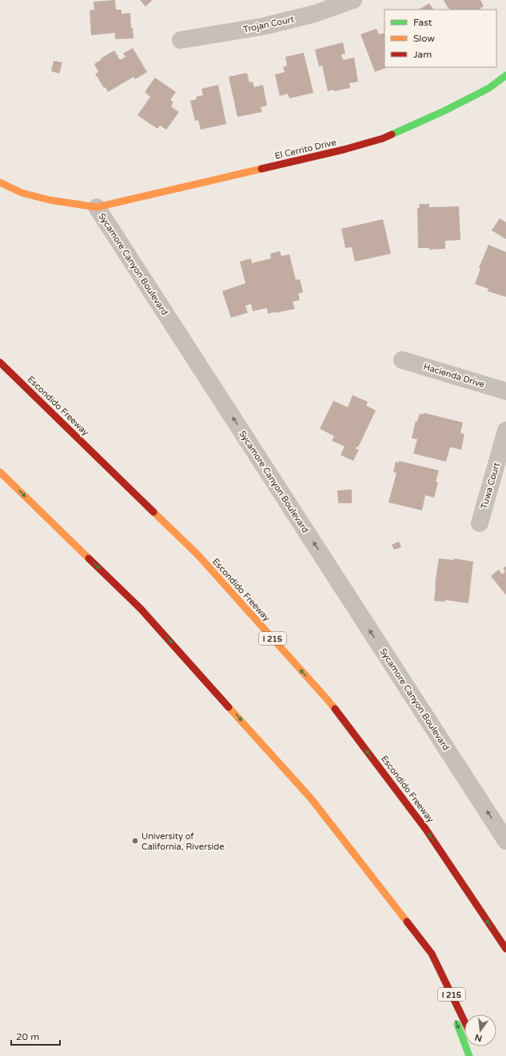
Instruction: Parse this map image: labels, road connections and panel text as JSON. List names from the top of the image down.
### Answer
{
  "streets": {
    "main road": [
      "El Cerrito Drive",
      "Sycamore Canyon Boulevard",
      "Escondido Freeway",
      "I 215"
    ],
    "street": ["Trojan Court", "Hacienda Drive", "Tuwa Court"]
  },
  "crossings": [
    ["El Cerrito Drive", "Sycamore Canyon Boulevard"]
  ],
  "one_way": ["Escondido Freeway"],
  "places": ["University of California, Riverside"],
  "legend": ["Fast", "Slow", "Jam"],
  "scale_bar": "20 m",
  "north": "bottom"
}
